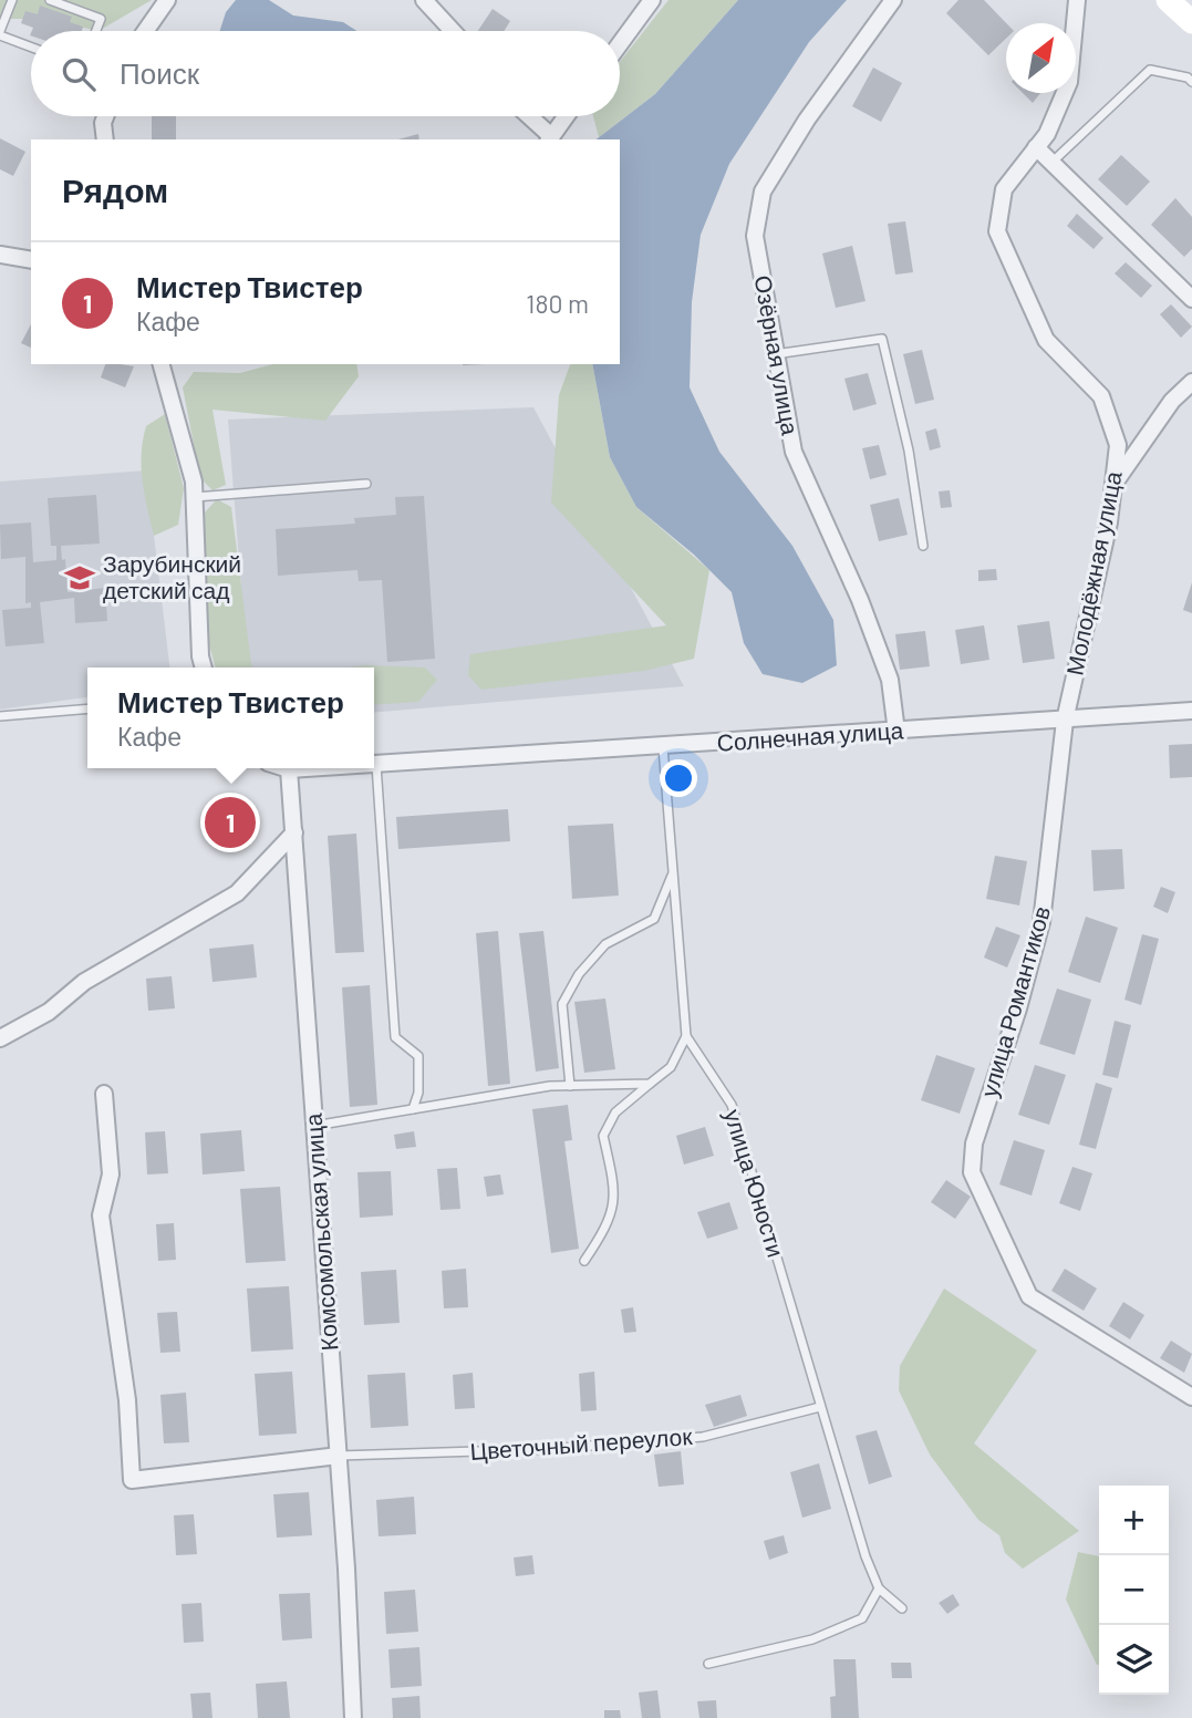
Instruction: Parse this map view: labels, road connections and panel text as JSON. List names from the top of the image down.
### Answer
{
  "streets": {
    "street": [
      "Озёрная улица",
      "Молодёжная улица",
      "Солнечная улица",
      "улица Романтиков",
      "Комсомольская улица"
    ],
    "lane": ["улица Юности", "Цветочный переулок"]
  },
  "crossings": [
    ["Озёрная улица", "Солнечная улица"],
    ["Молодёжная улица", "Солнечная улица"],
    ["Молодёжная улица", "улица Романтиков"],
    ["Солнечная улица", "улица Романтиков"],
    ["Солнечная улица", "улица Юности"],
    ["Солнечная улица", "Комсомольская улица"],
    ["улица Юности", "Цветочный переулок"],
    ["Комсомольская улица", "Цветочный переулок"]
  ],
  "places": {
    "school or university": ["Зарубинский детский сад"]
  },
  "north": "top right",
  "page": {
    "search": "Поиск",
    "heading": "Рядом",
    "list": [
      {
        "mark": "1",
        "name": "Мистер Твистер",
        "note": "Кафе",
        "value": "180 m"
      }
    ],
    "popup": ["Мистер Твистер", "Кафе"],
    "pins": "1",
    "map_buttons": ["+", "−"]
  }
}
